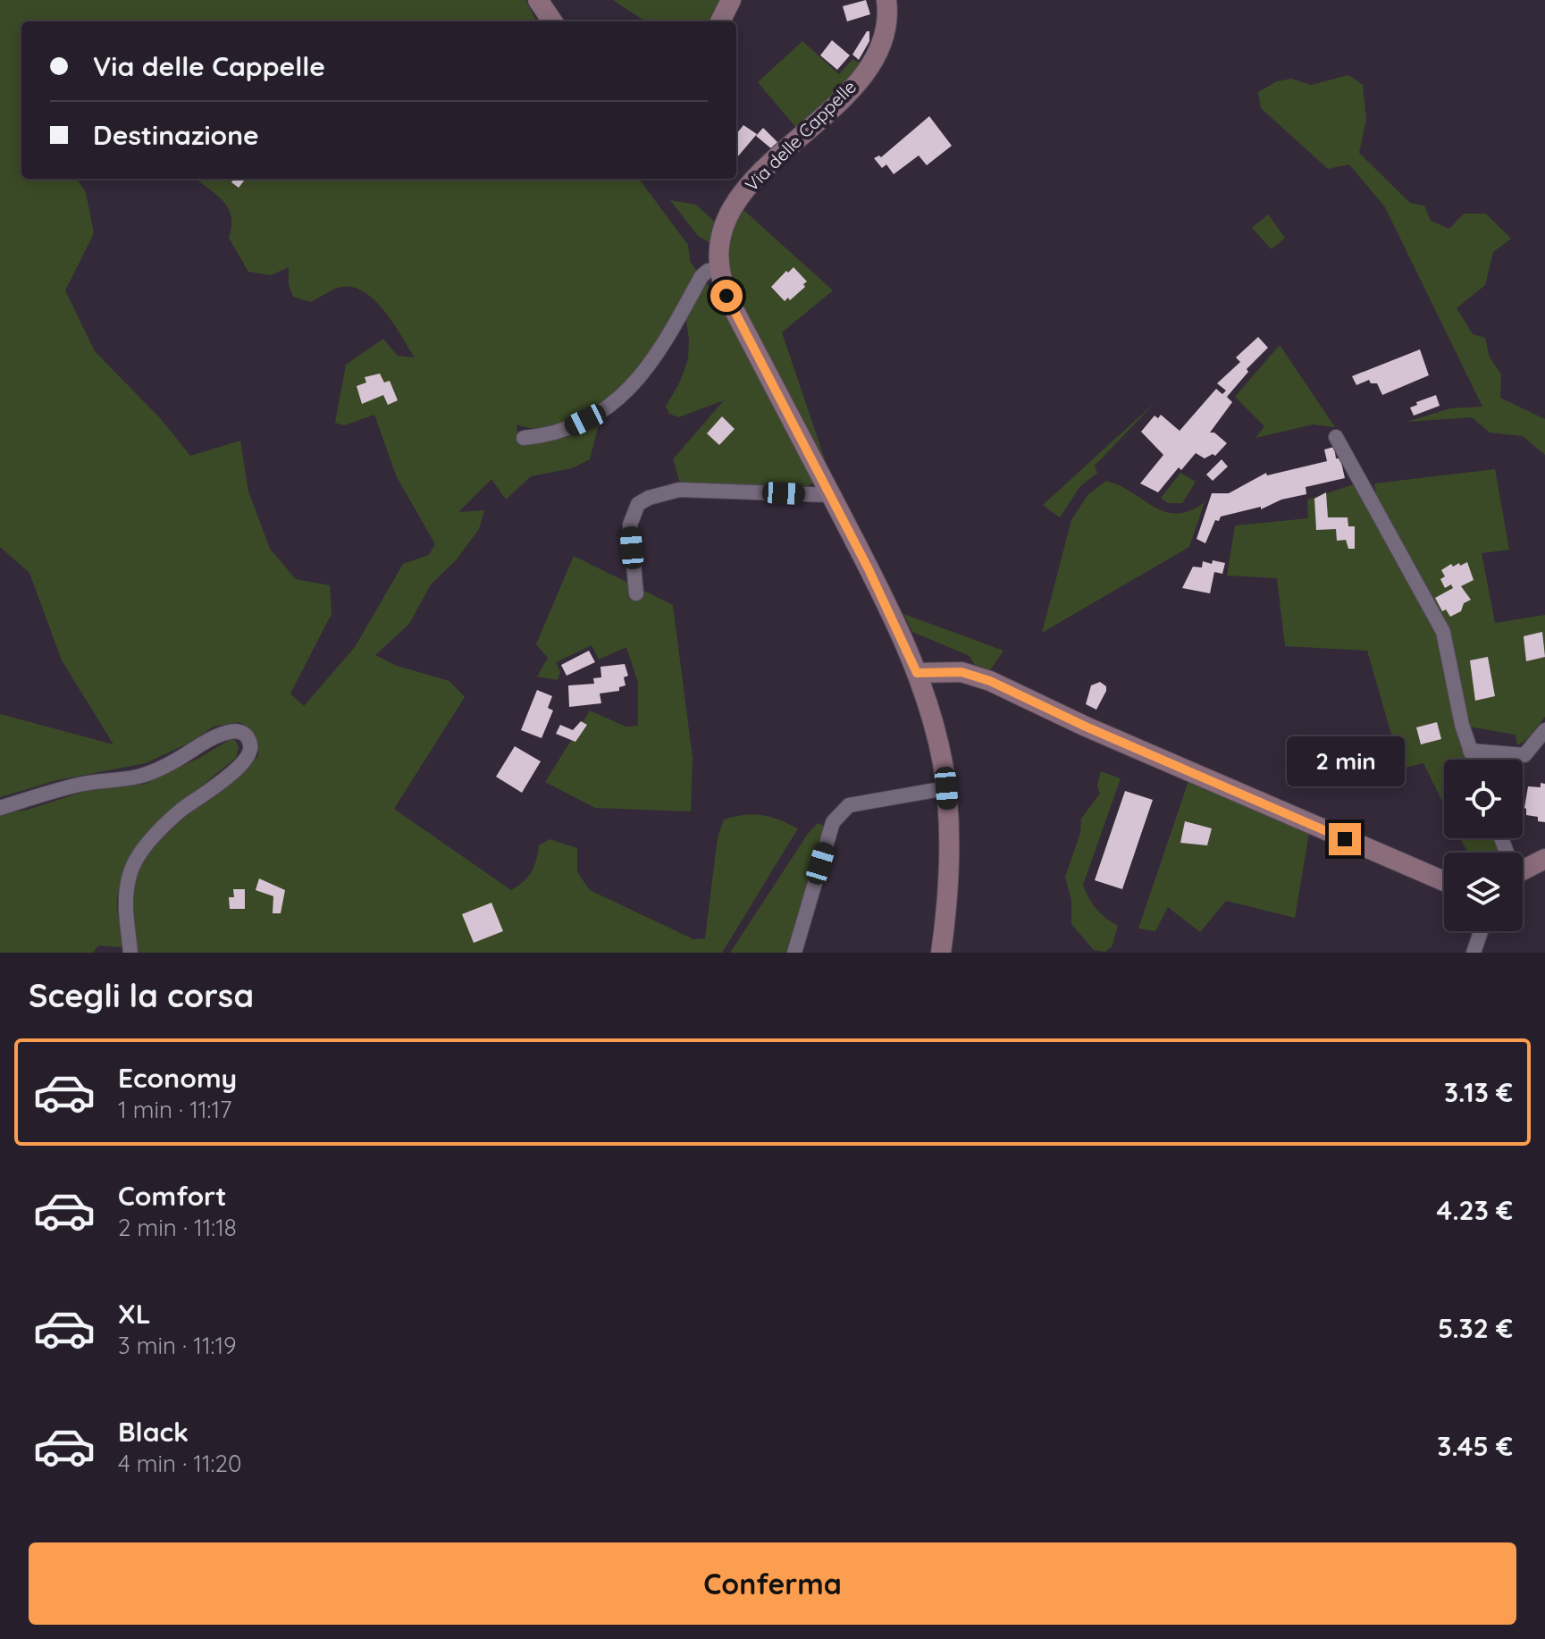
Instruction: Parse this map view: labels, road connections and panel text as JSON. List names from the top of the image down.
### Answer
{
  "streets": {
    "main road": ["Via delle Cappelle"]
  },
  "page": {
    "banner": ["Via delle Cappelle", "Destinazione"],
    "bubble": "2 min",
    "heading": "Scegli la corsa",
    "list": [
      {
        "name": "Economy",
        "note": "1 min · 11:17",
        "value": "3.13 €"
      },
      {
        "name": "Comfort",
        "note": "2 min · 11:18",
        "value": "4.23 €"
      },
      {
        "name": "XL",
        "note": "3 min · 11:19",
        "value": "5.32 €"
      },
      {
        "name": "Black",
        "note": "4 min · 11:20",
        "value": "3.45 €"
      }
    ],
    "buttons": "Conferma"
  }
}
